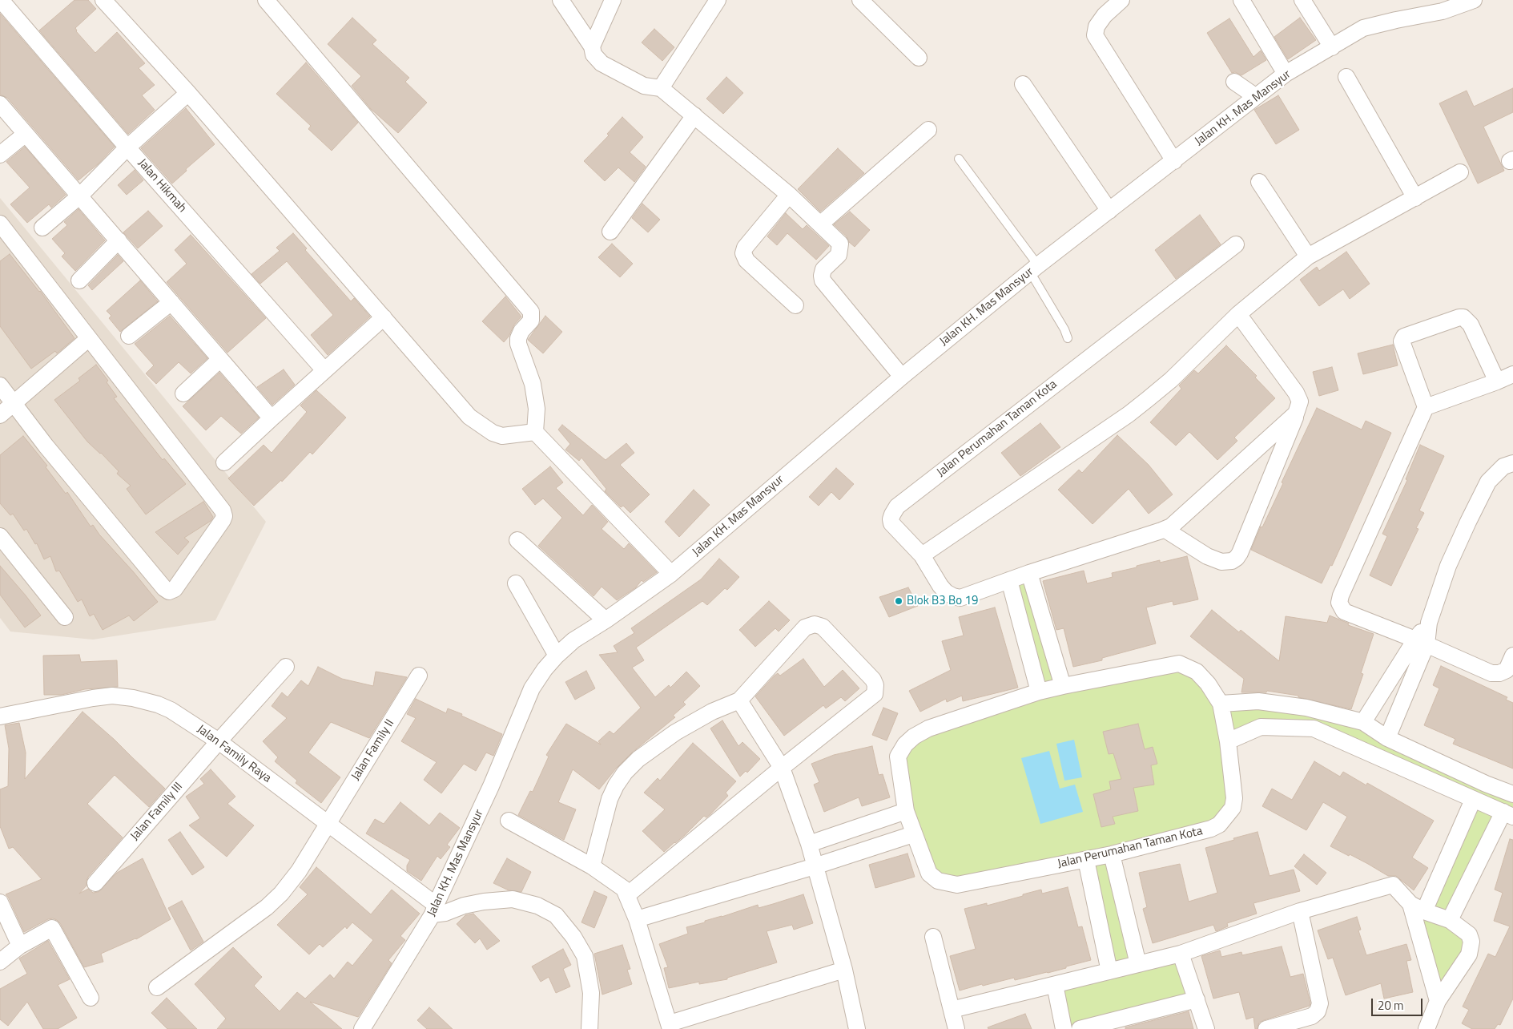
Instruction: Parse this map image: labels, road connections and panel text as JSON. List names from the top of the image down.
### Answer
{
  "streets": {
    "street": [
      "Jalan KH. Mas Mansyur",
      "Jalan Hikmah",
      "Jalan Perumahan Taman Kota",
      "Jalan Family II",
      "Jalan Family Raya",
      "Jalan Family III"
    ]
  },
  "crossings": [
    ["Jalan KH. Mas Mansyur", "Jalan Family Raya"],
    ["Jalan Family II", "Jalan Family Raya"],
    ["Jalan Family Raya", "Jalan Family III"]
  ],
  "places": ["Blok B3 Bo 19"],
  "scale_bar": "20 m"
}
